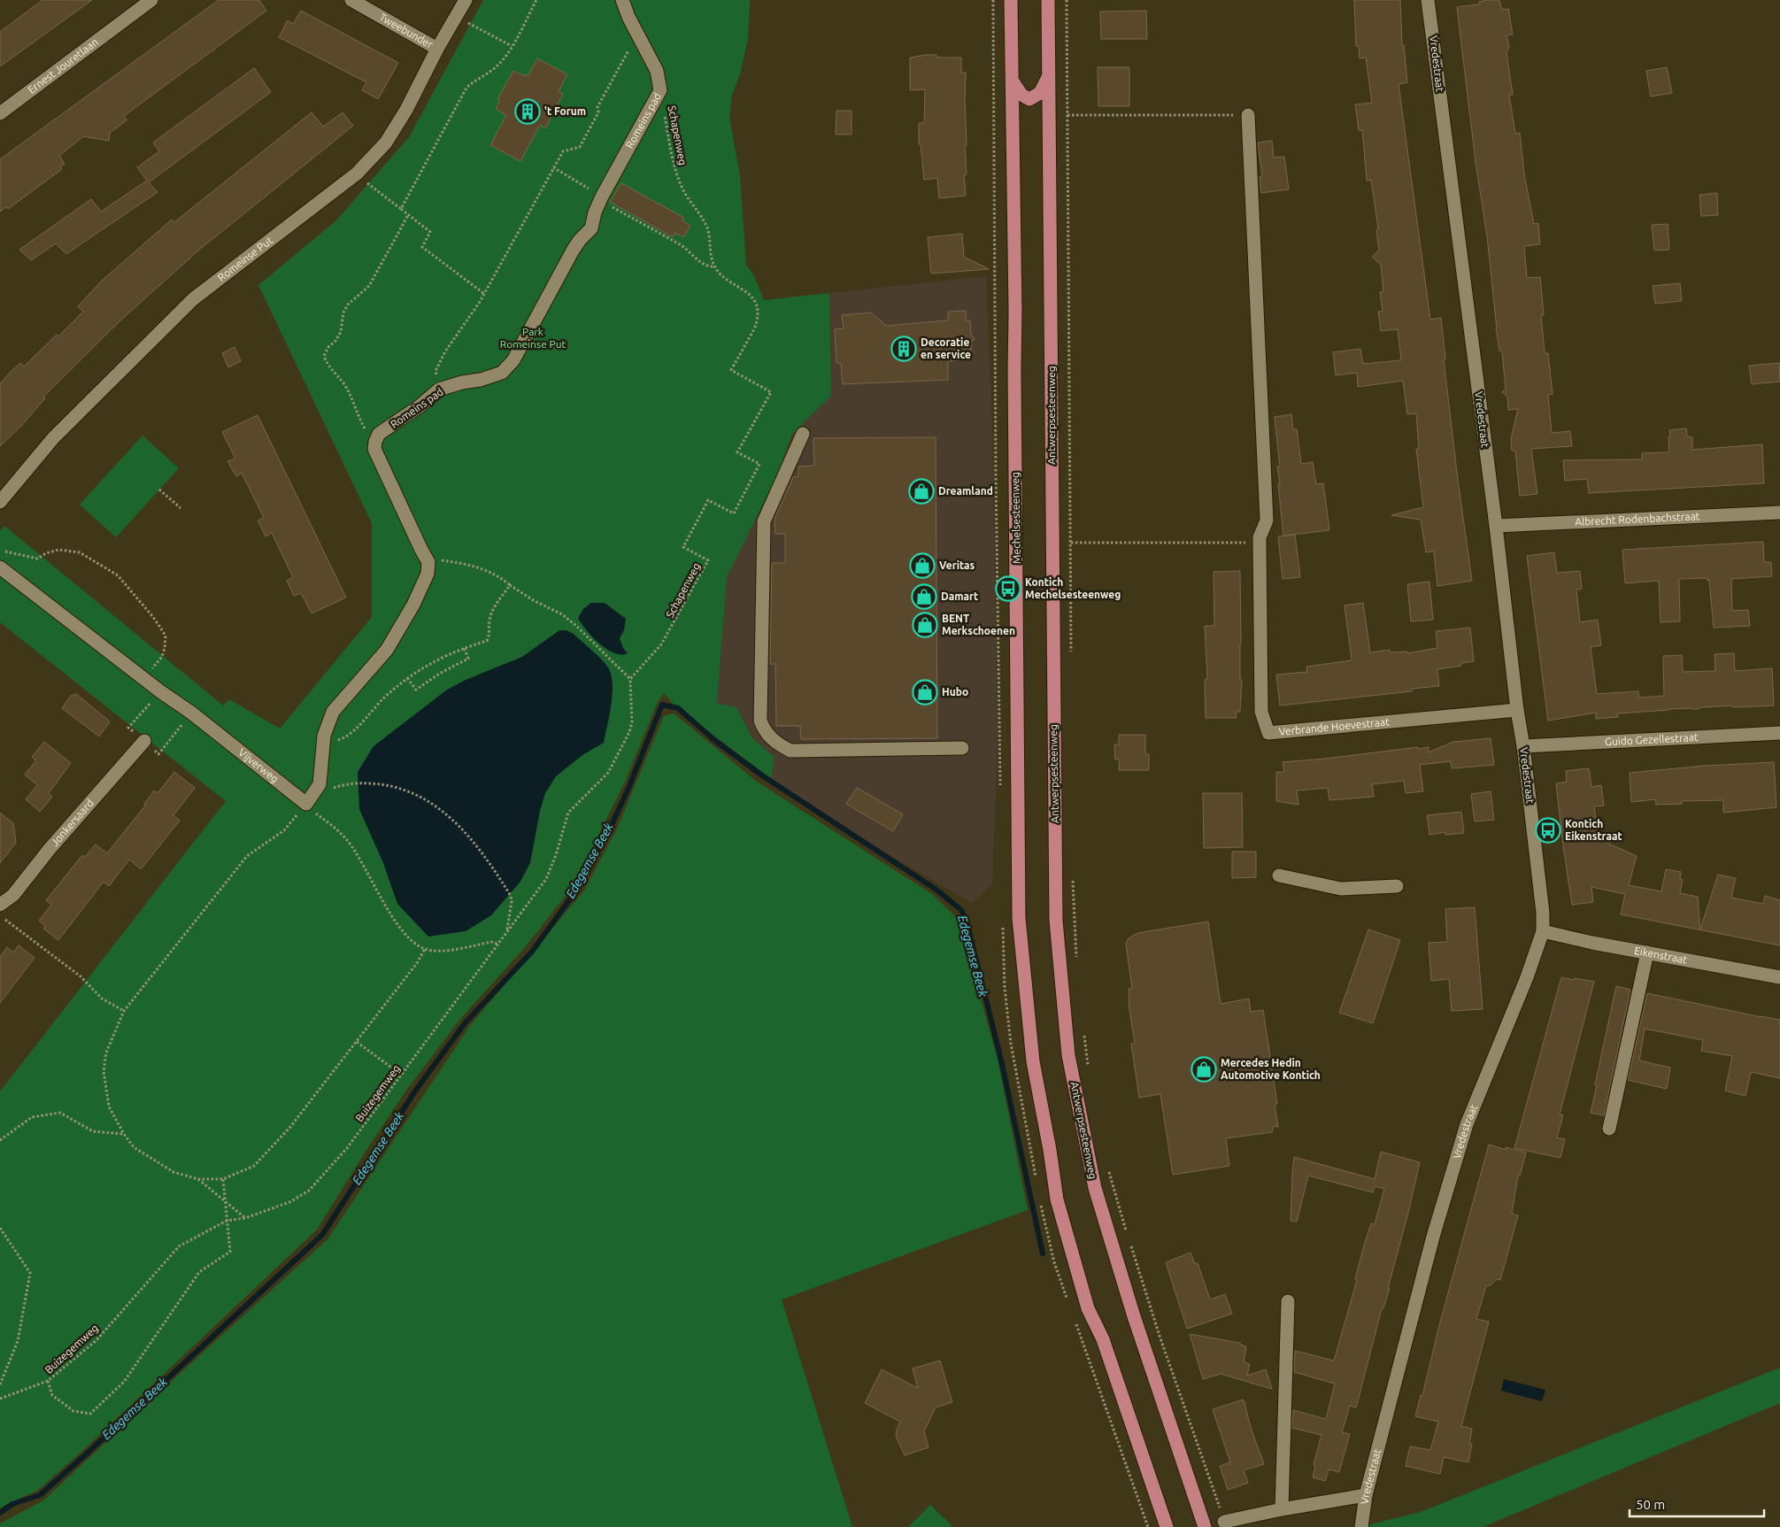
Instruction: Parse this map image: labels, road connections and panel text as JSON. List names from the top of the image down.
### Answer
{
  "streets": {
    "main road": ["Antwerpsesteenweg", "Mechelsesteenweg"],
    "street": [
      "Tweebunder",
      "Vredestraat",
      "Ernest Jouretlaan",
      "Romeins pad",
      "Romeinse Put",
      "Albrecht Rodenbachstraat",
      "Verbrande Hoevestraat",
      "Guido Gezellestraat",
      "Vijverweg",
      "Jonkersaard",
      "Eikenstraat"
    ],
    "path": ["Schapenweg", "Buizegemweg"]
  },
  "crossings": [
    ["Tweebunder", "Romeinse Put"],
    ["Vredestraat", "Albrecht Rodenbachstraat"],
    ["Vredestraat", "Verbrande Hoevestraat"],
    ["Vredestraat", "Guido Gezellestraat"],
    ["Vredestraat", "Eikenstraat"],
    ["Romeins pad", "Schapenweg"],
    ["Schapenweg", "Buizegemweg"]
  ],
  "water": ["Edegemse Beek"],
  "parks": ["Park Romeinse Put"],
  "places": {
    "building": ["'t Forum", "Decoratie en service"],
    "shop": [
      "Dreamland",
      "Veritas",
      "Damart",
      "BENT Merkschoenen",
      "Hubo",
      "Mercedes Hedin Automotive Kontich"
    ],
    "bus stop": ["Kontich Mechelsesteenweg", "Kontich Eikenstraat"]
  },
  "scale_bar": "50 m"
}
